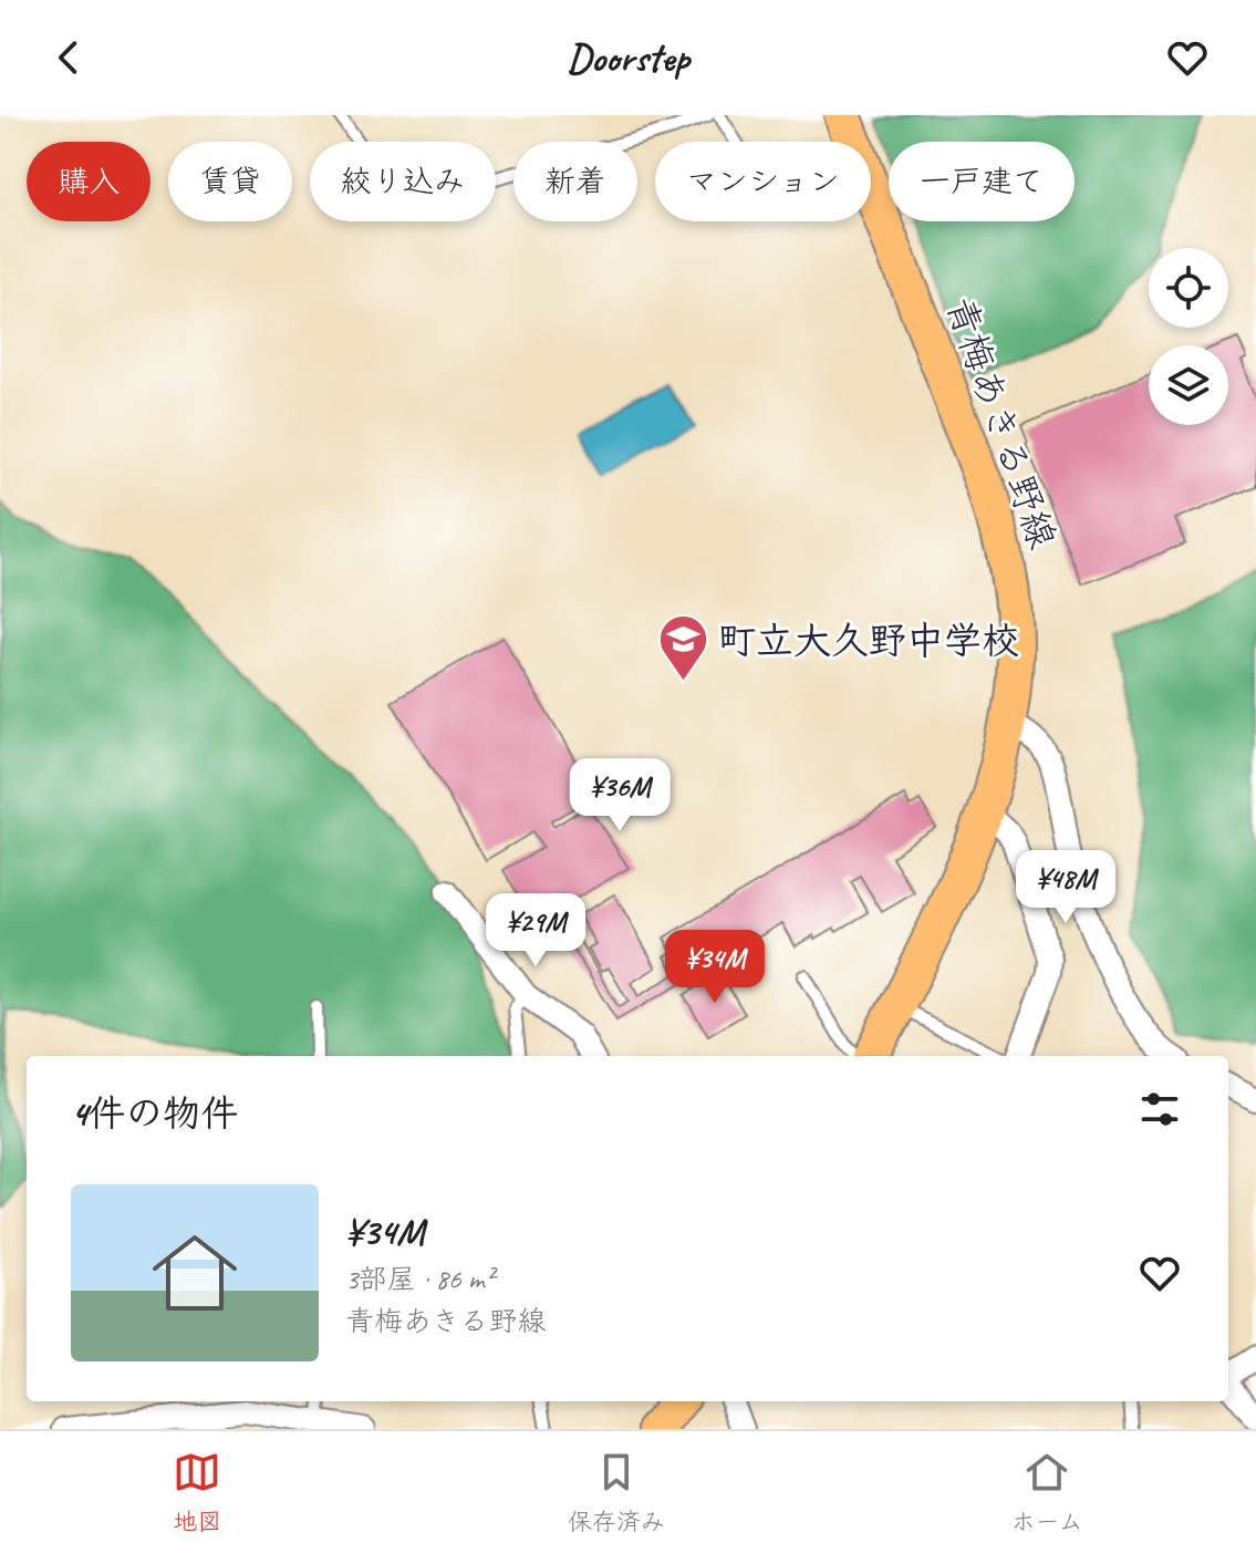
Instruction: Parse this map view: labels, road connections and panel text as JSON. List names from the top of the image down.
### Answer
{
  "streets": {
    "main road": ["青梅あきる野線"]
  },
  "places": {
    "school or university": ["町立大久野中学校"]
  },
  "page": {
    "header": "Doorstep",
    "chip": [
      "購入",
      "賃貸",
      "絞り込み",
      "新着",
      "マンション",
      "一戸建て"
    ],
    "price": [
      "¥36M",
      "¥48M",
      "¥29M",
      "¥34M"
    ],
    "heading": "4件の物件",
    "list": [
      {
        "name": "¥34M",
        "note": "3部屋 · 86 m² · 青梅あきる野線"
      }
    ],
    "tabs": ["地図", "保存済み", "ホーム"]
  }
}
